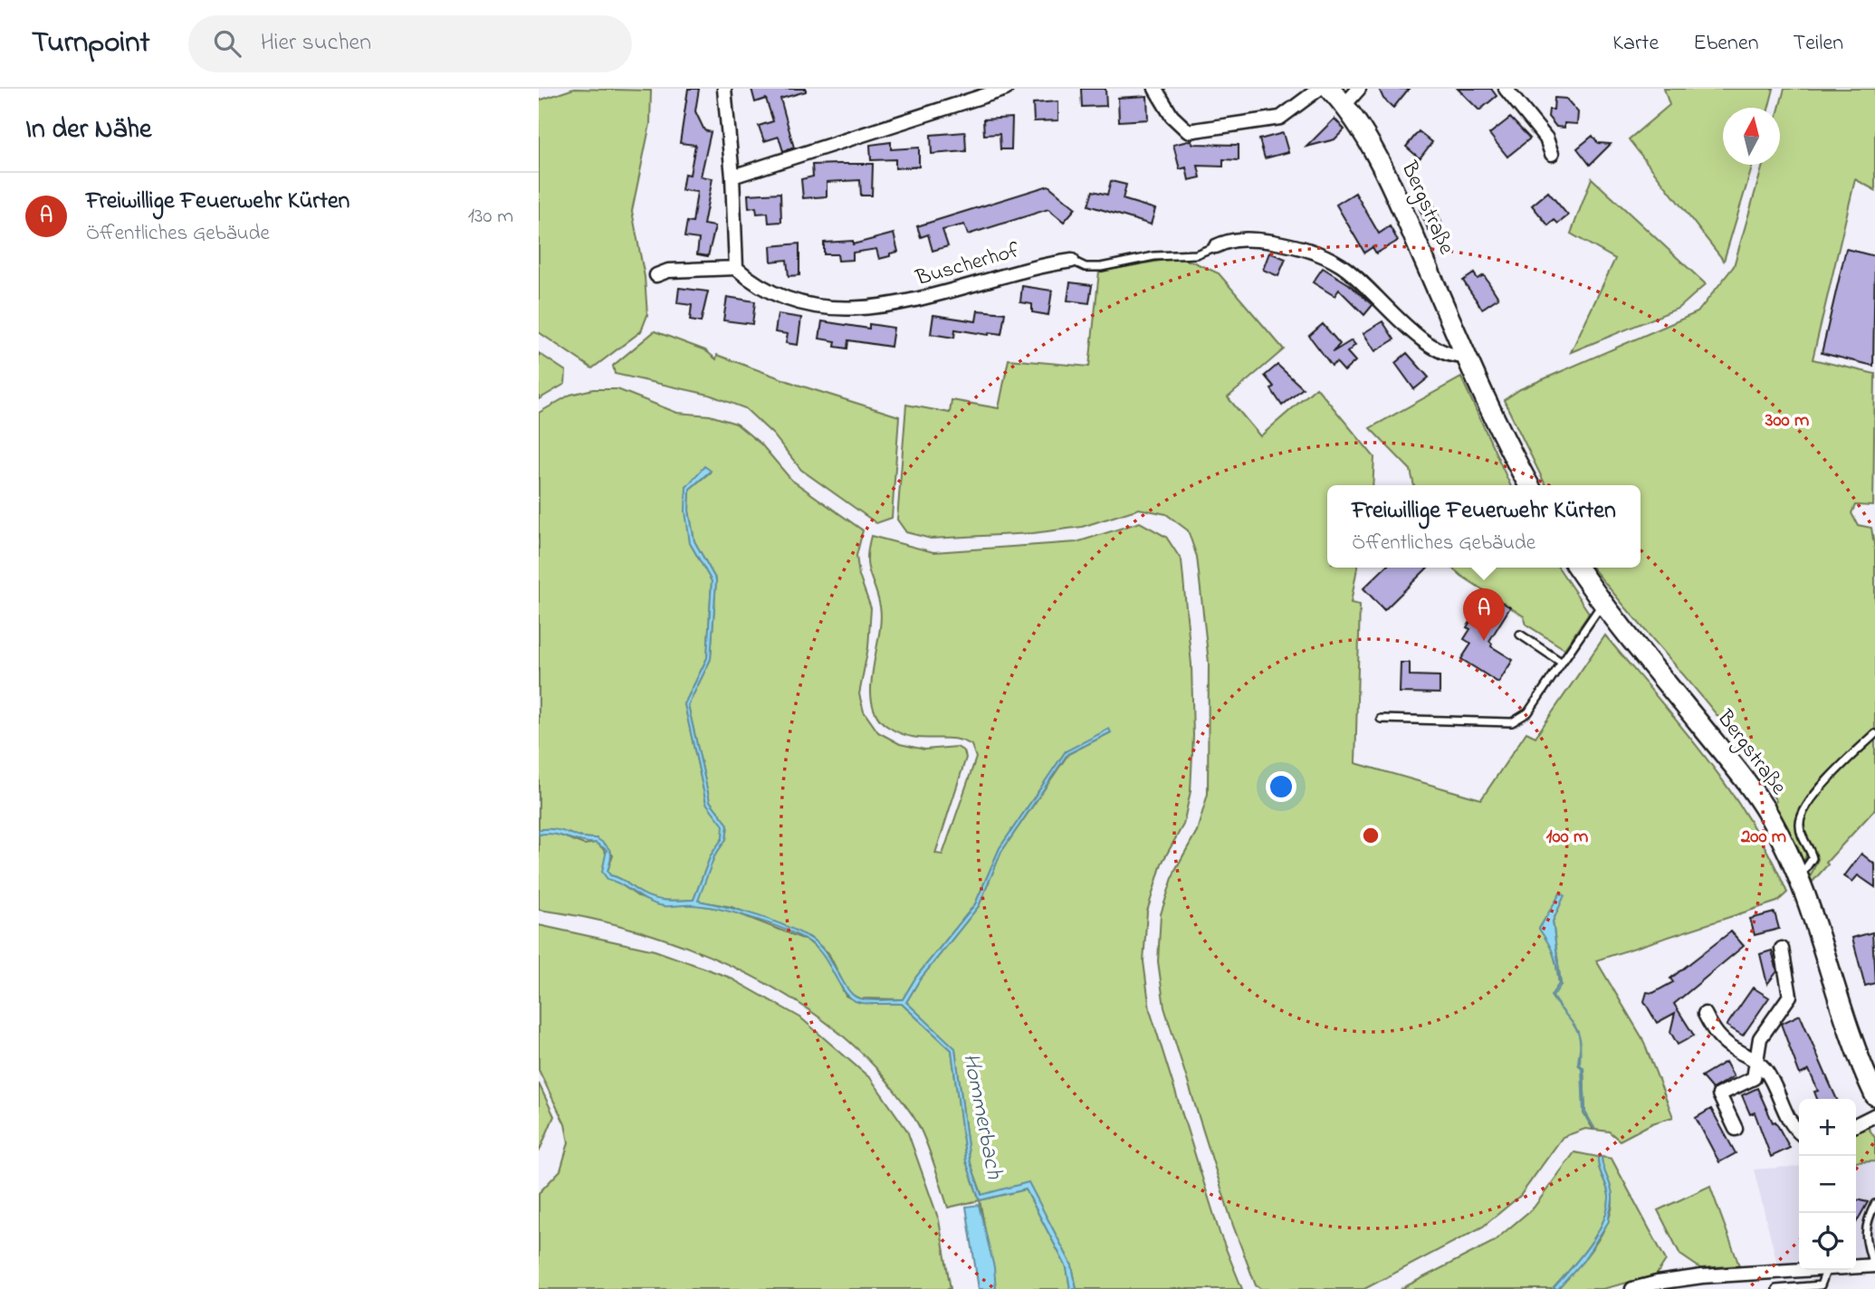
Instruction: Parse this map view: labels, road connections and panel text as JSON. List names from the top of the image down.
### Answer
{
  "streets": {
    "main road": ["Bergstraße"],
    "street": ["Buscherhof"]
  },
  "water": ["Hommerbach"],
  "north": "top",
  "page": {
    "header": "Turnpoint",
    "search": "Hier suchen",
    "nav": ["Karte", "Ebenen", "Teilen"],
    "heading": "In der Nähe",
    "list": [
      {
        "mark": "A",
        "name": "Freiwillige Feuerwehr Kürten",
        "note": "Öffentliches Gebäude",
        "value": "130 m"
      }
    ],
    "popup": ["Freiwillige Feuerwehr Kürten", "Öffentliches Gebäude"],
    "pins": "A",
    "map_buttons": ["+", "−"]
  },
  "rings": ["300 m", "100 m", "200 m"]
}
